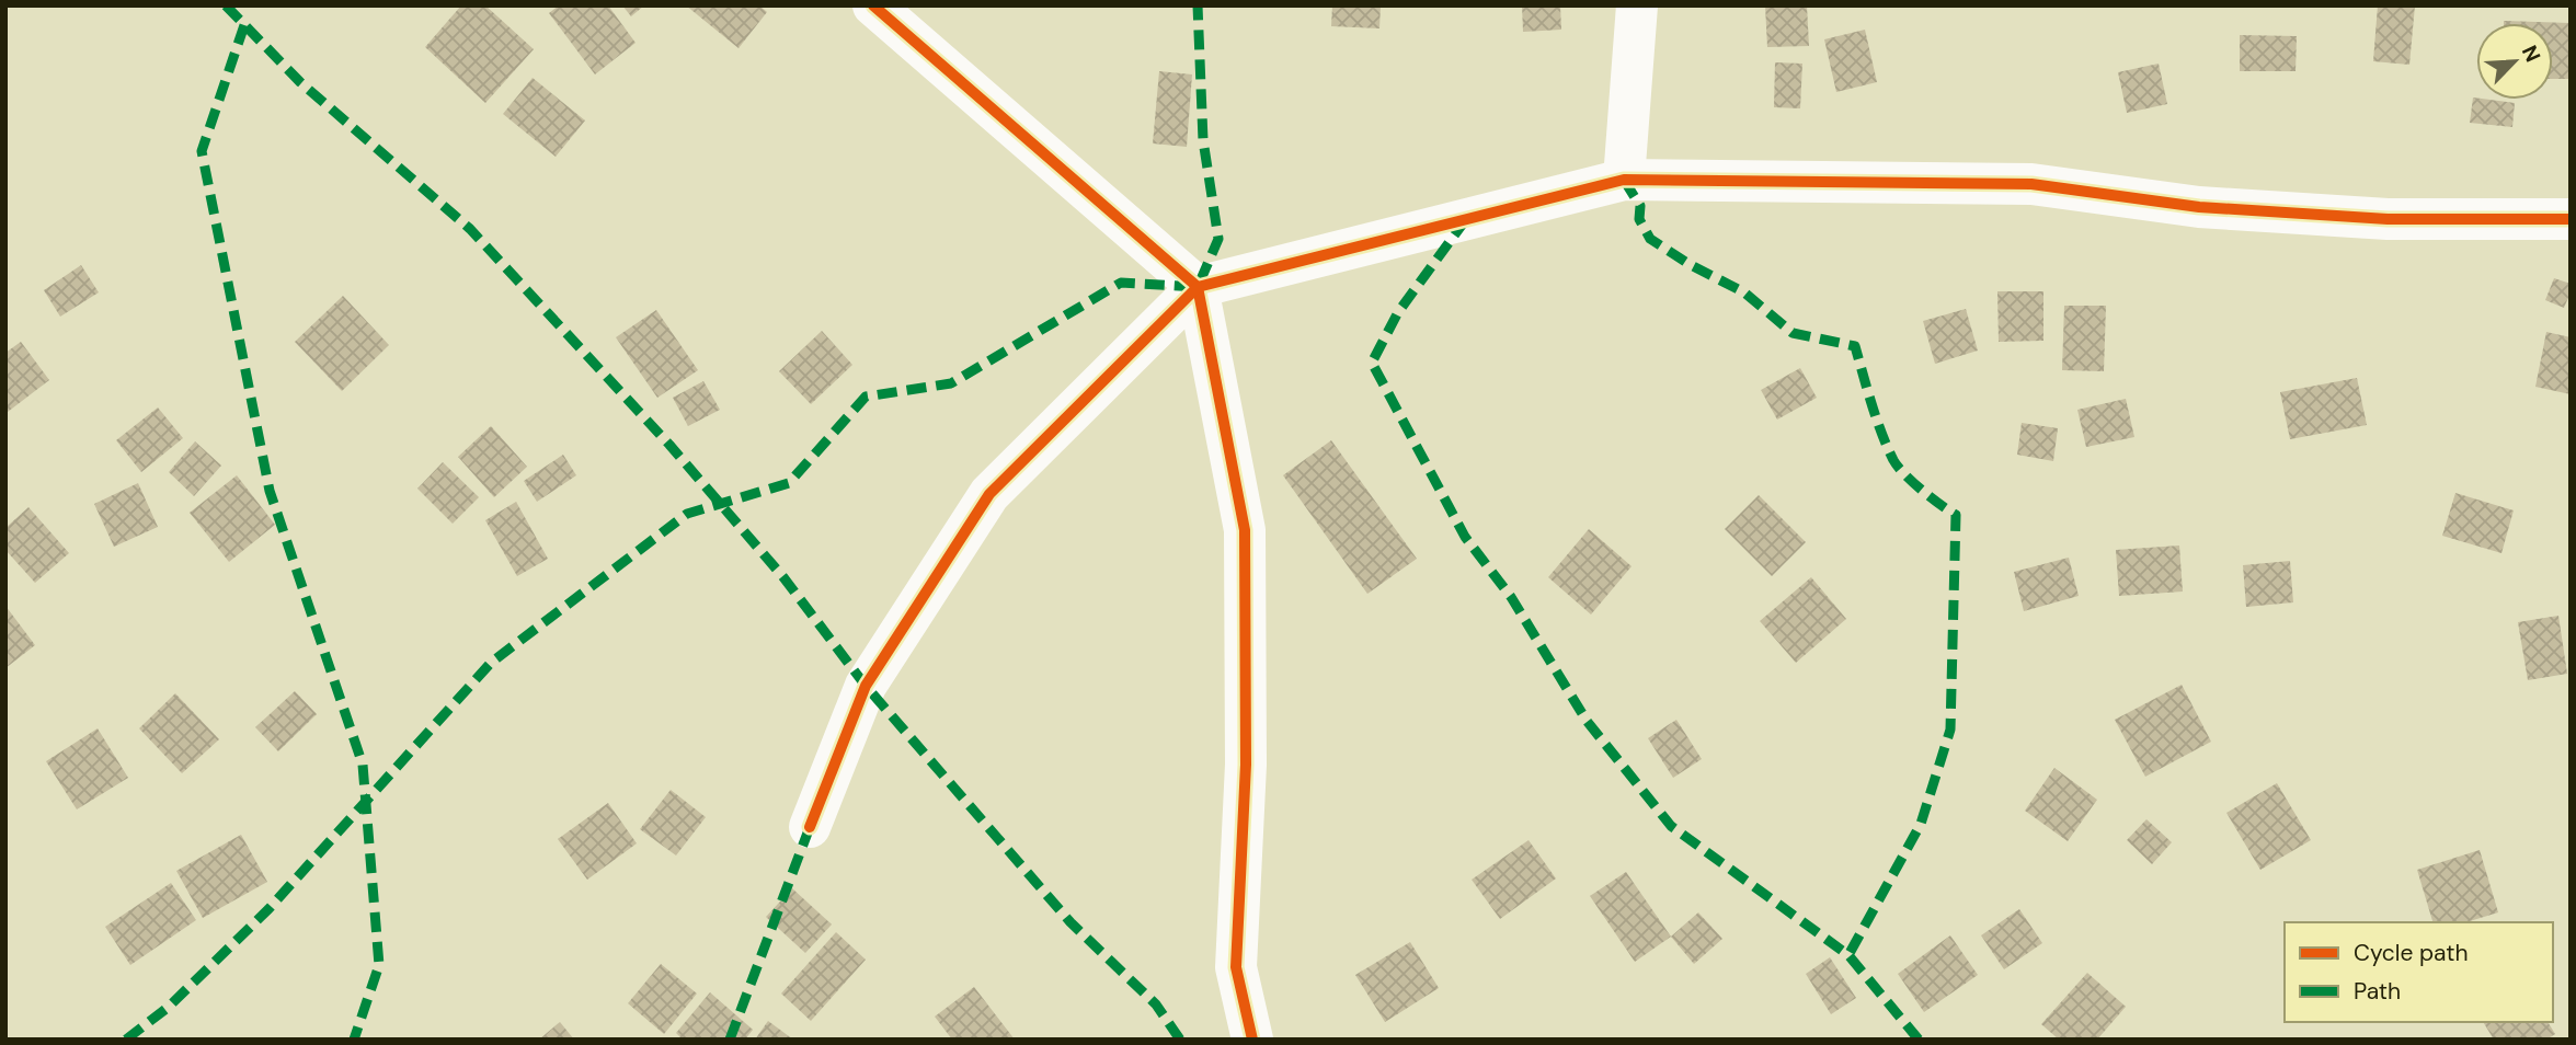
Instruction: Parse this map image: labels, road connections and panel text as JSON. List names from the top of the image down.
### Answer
{
  "legend": ["Cycle path", "Path"],
  "north": "top right"
}
